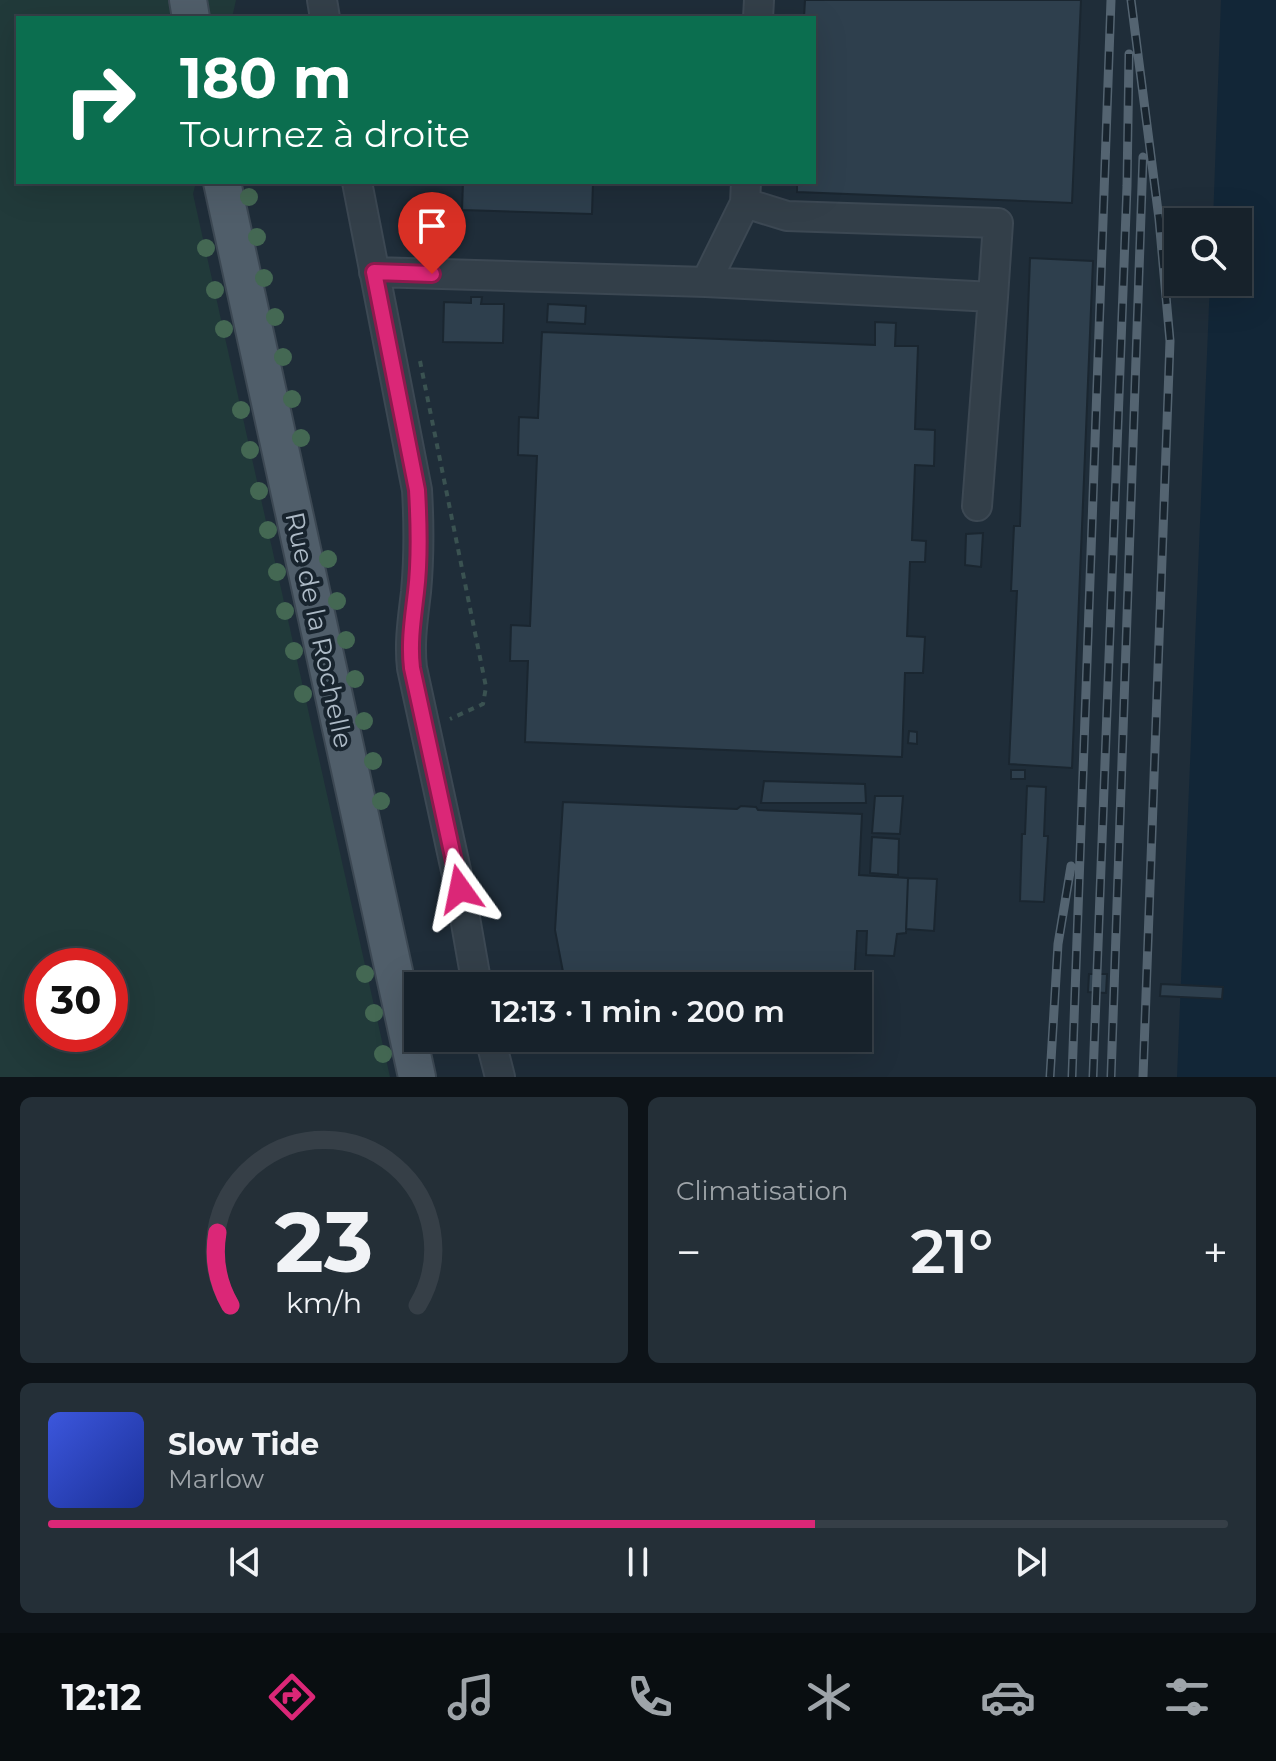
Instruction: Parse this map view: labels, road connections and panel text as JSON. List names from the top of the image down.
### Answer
{
  "streets": {
    "main road": ["Rue de la Rochelle"]
  },
  "page": {
    "turn": ["180 m", "Tournez à droite"],
    "limit": "30",
    "trip": "12:13 · 1 min · 200 m",
    "tile": "Climatisation",
    "heat": ["−", "21°", "+"],
    "song": ["Slow Tide", "Marlow"],
    "tabs": "12:12",
    "gauge": ["23", "km/h"]
  }
}
